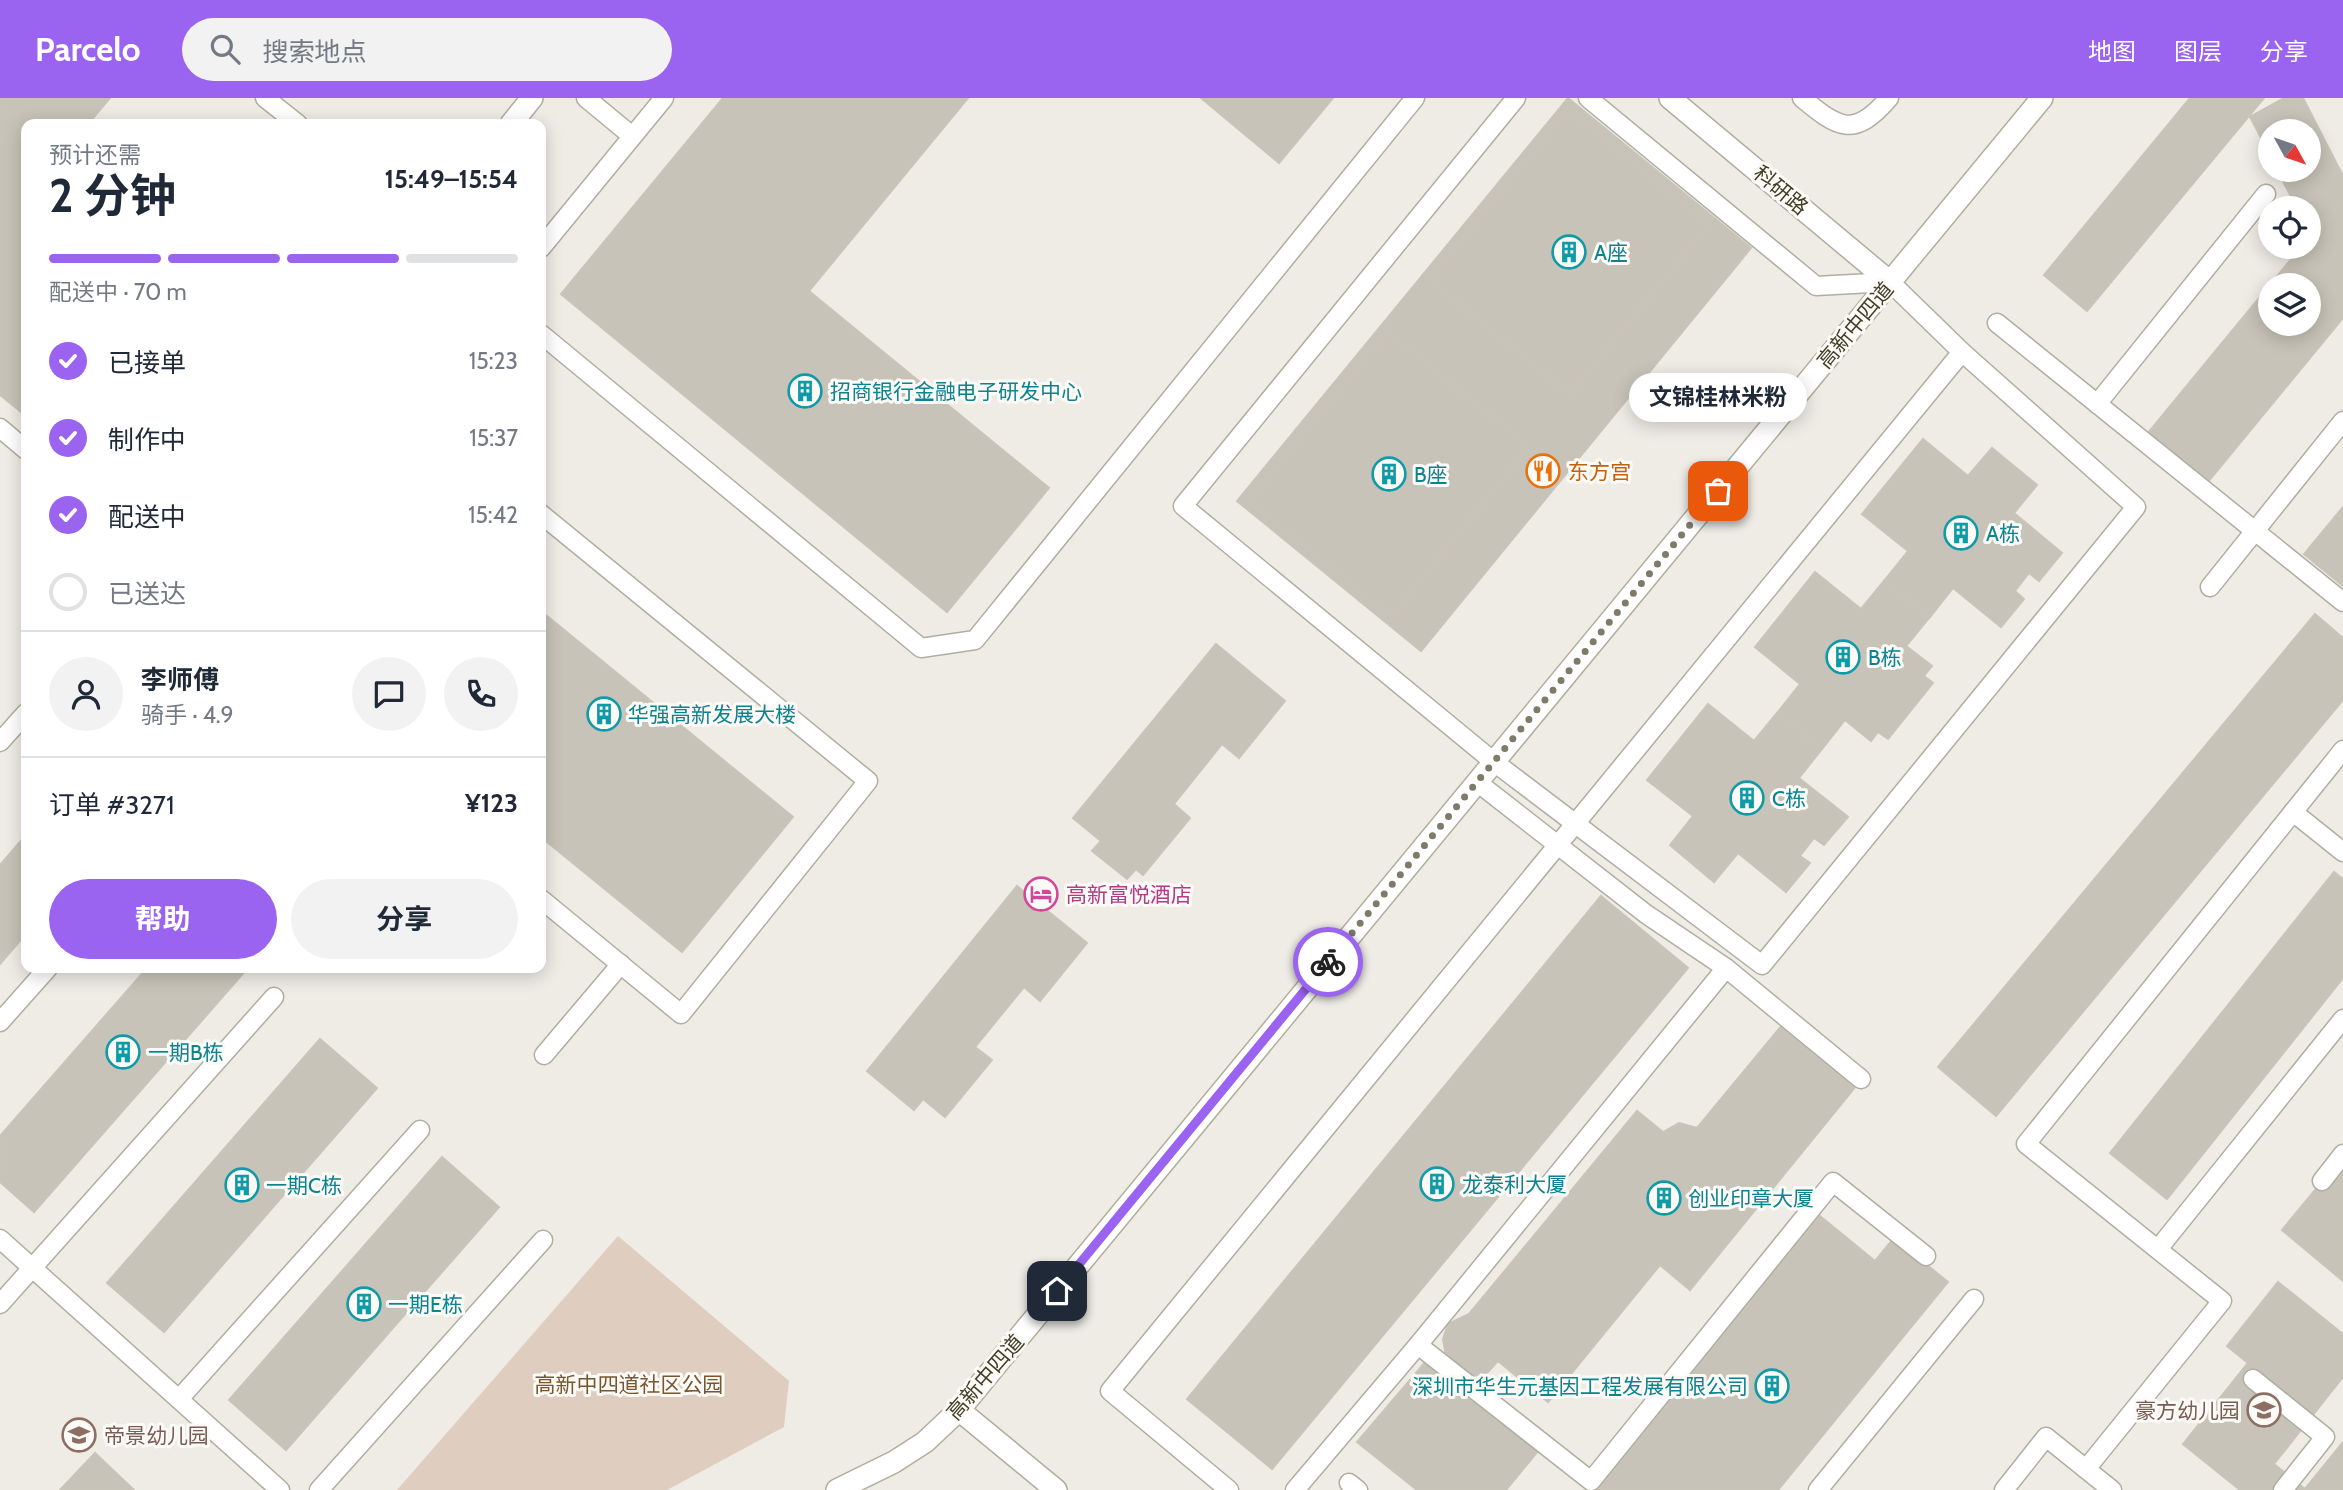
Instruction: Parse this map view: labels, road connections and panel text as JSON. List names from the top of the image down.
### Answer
{
  "streets": {
    "main road": ["科研路", "高新中四道"]
  },
  "crossings": [
    ["科研路", "高新中四道"]
  ],
  "parks": ["高新中四道社区公园"],
  "places": {
    "building": [
      "A座",
      "招商银行金融电子研发中心",
      "B座",
      "A栋",
      "B栋",
      "华强高新发展大楼",
      "C栋",
      "一期B栋",
      "龙泰利大厦",
      "一期C栋",
      "创业印章大厦",
      "一期E栋",
      "深圳市华生元基因工程发展有限公司"
    ],
    "restaurant": ["东方宫"],
    "other": ["文锦桂林米粉"],
    "hotel": ["高新富悦酒店"],
    "school or university": ["豪方幼儿园", "帝景幼儿园"]
  },
  "north": "bottom right",
  "page": {
    "header": "Parcelo",
    "search": "搜索地点",
    "nav": ["地图", "图层", "分享"],
    "heading": ["2 分钟", "预计还需", "15:49–15:54"],
    "panel": [
      "李师傅",
      "骑手 · 4.9",
      "订单 #3271",
      "¥123"
    ],
    "bar": "配送中 · 70 m",
    "list": [
      ["已接单", "15:23"],
      ["制作中", "15:37"],
      ["配送中", "15:42"],
      "已送达"
    ],
    "bubble": "文锦桂林米粉",
    "buttons": ["帮助", "分享"]
  }
}
